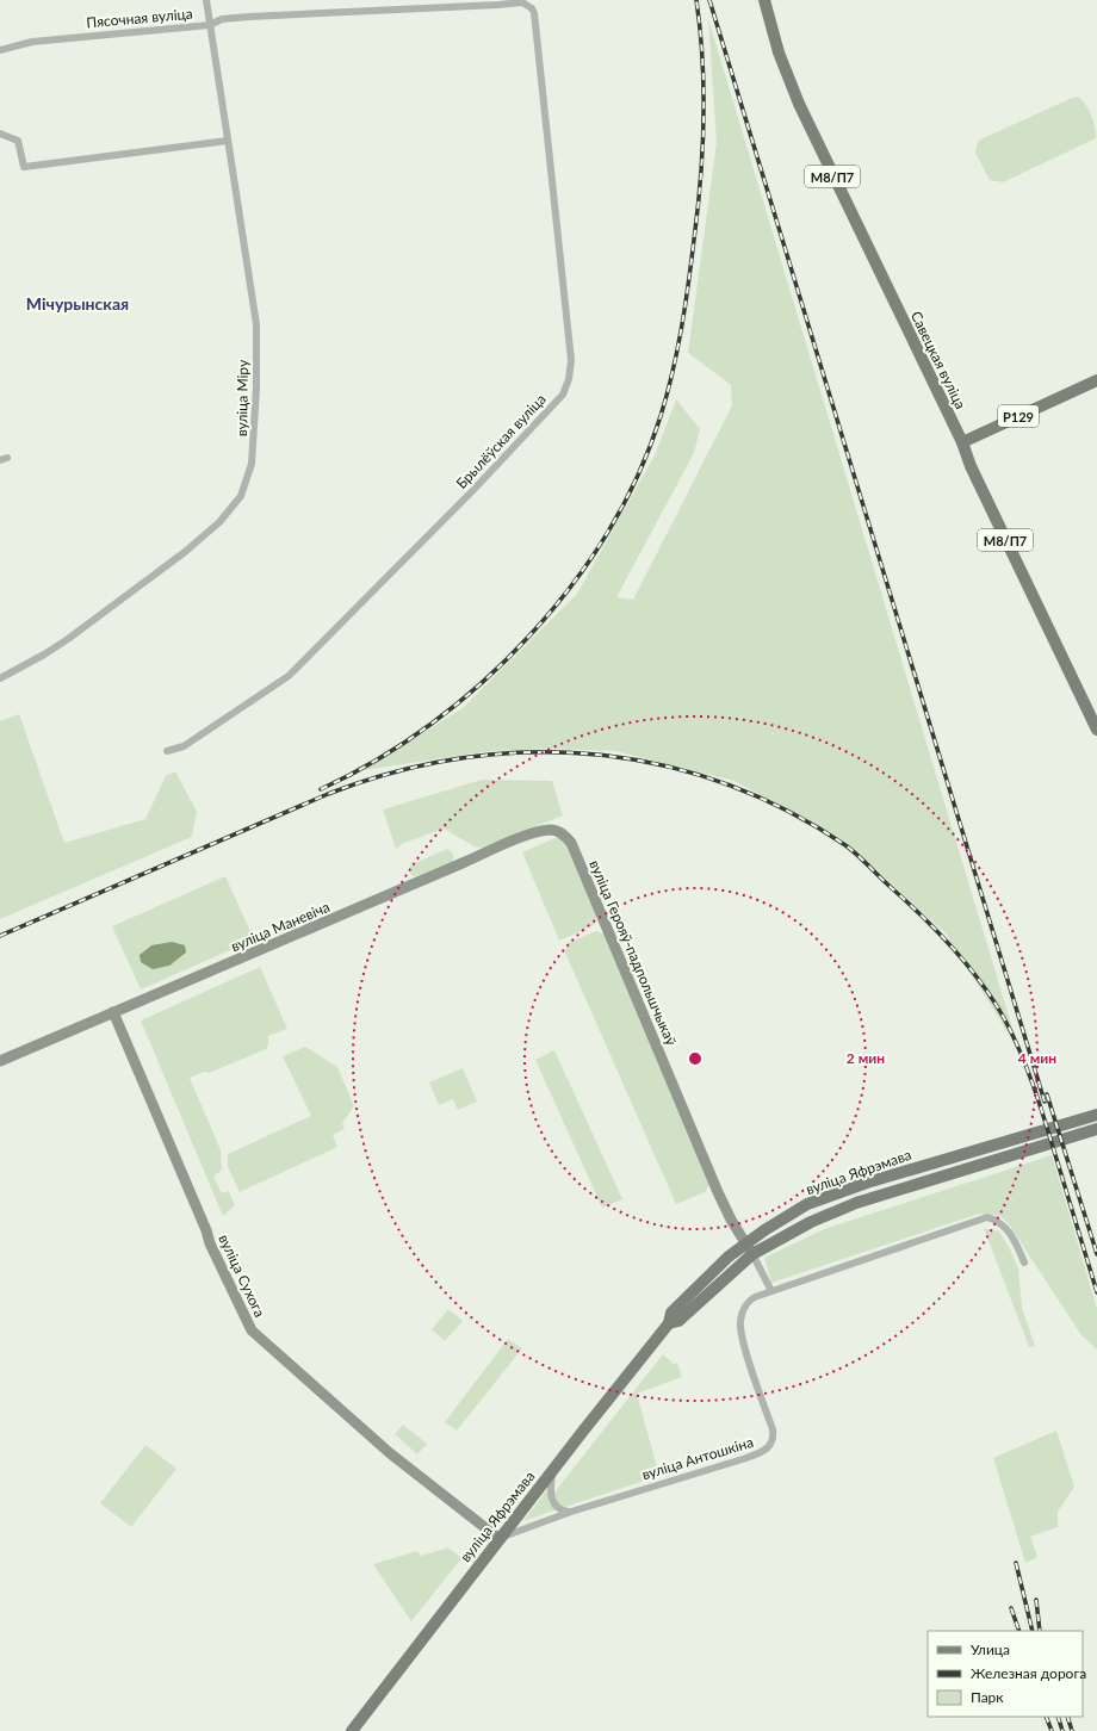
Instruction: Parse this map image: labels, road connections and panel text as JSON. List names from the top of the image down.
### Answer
{
  "streets": {
    "main road": [
      "М8/П7",
      "Савецкая вуліца",
      "Р129",
      "вуліца Яфрэмава"
    ],
    "street": [
      "Пясочная вуліца",
      "вуліца Міру",
      "Брылёўская вуліца",
      "вуліца Маневіча",
      "вуліца Герояў-падпольшчыкаў",
      "вуліца Сухога",
      "вуліца Антошкіна"
    ]
  },
  "crossings": [
    ["Пясочная вуліца", "вуліца Міру"],
    ["Пясочная вуліца", "Брылёўская вуліца"],
    ["Савецкая вуліца", "Р129"],
    ["вуліца Маневіча", "вуліца Герояў-падпольшчыкаў"],
    ["вуліца Маневіча", "вуліца Сухога"],
    ["вуліца Герояў-падпольшчыкаў", "вуліца Яфрэмава"],
    ["вуліца Яфрэмава", "вуліца Сухога"],
    ["вуліца Яфрэмава", "вуліца Антошкіна"],
    ["вуліца Сухога", "вуліца Антошкіна"]
  ],
  "districts": ["Мічурынская"],
  "legend": ["Улица", "Железная дорога", "Парк"],
  "rings": ["2 мин", "4 мин"]
}
